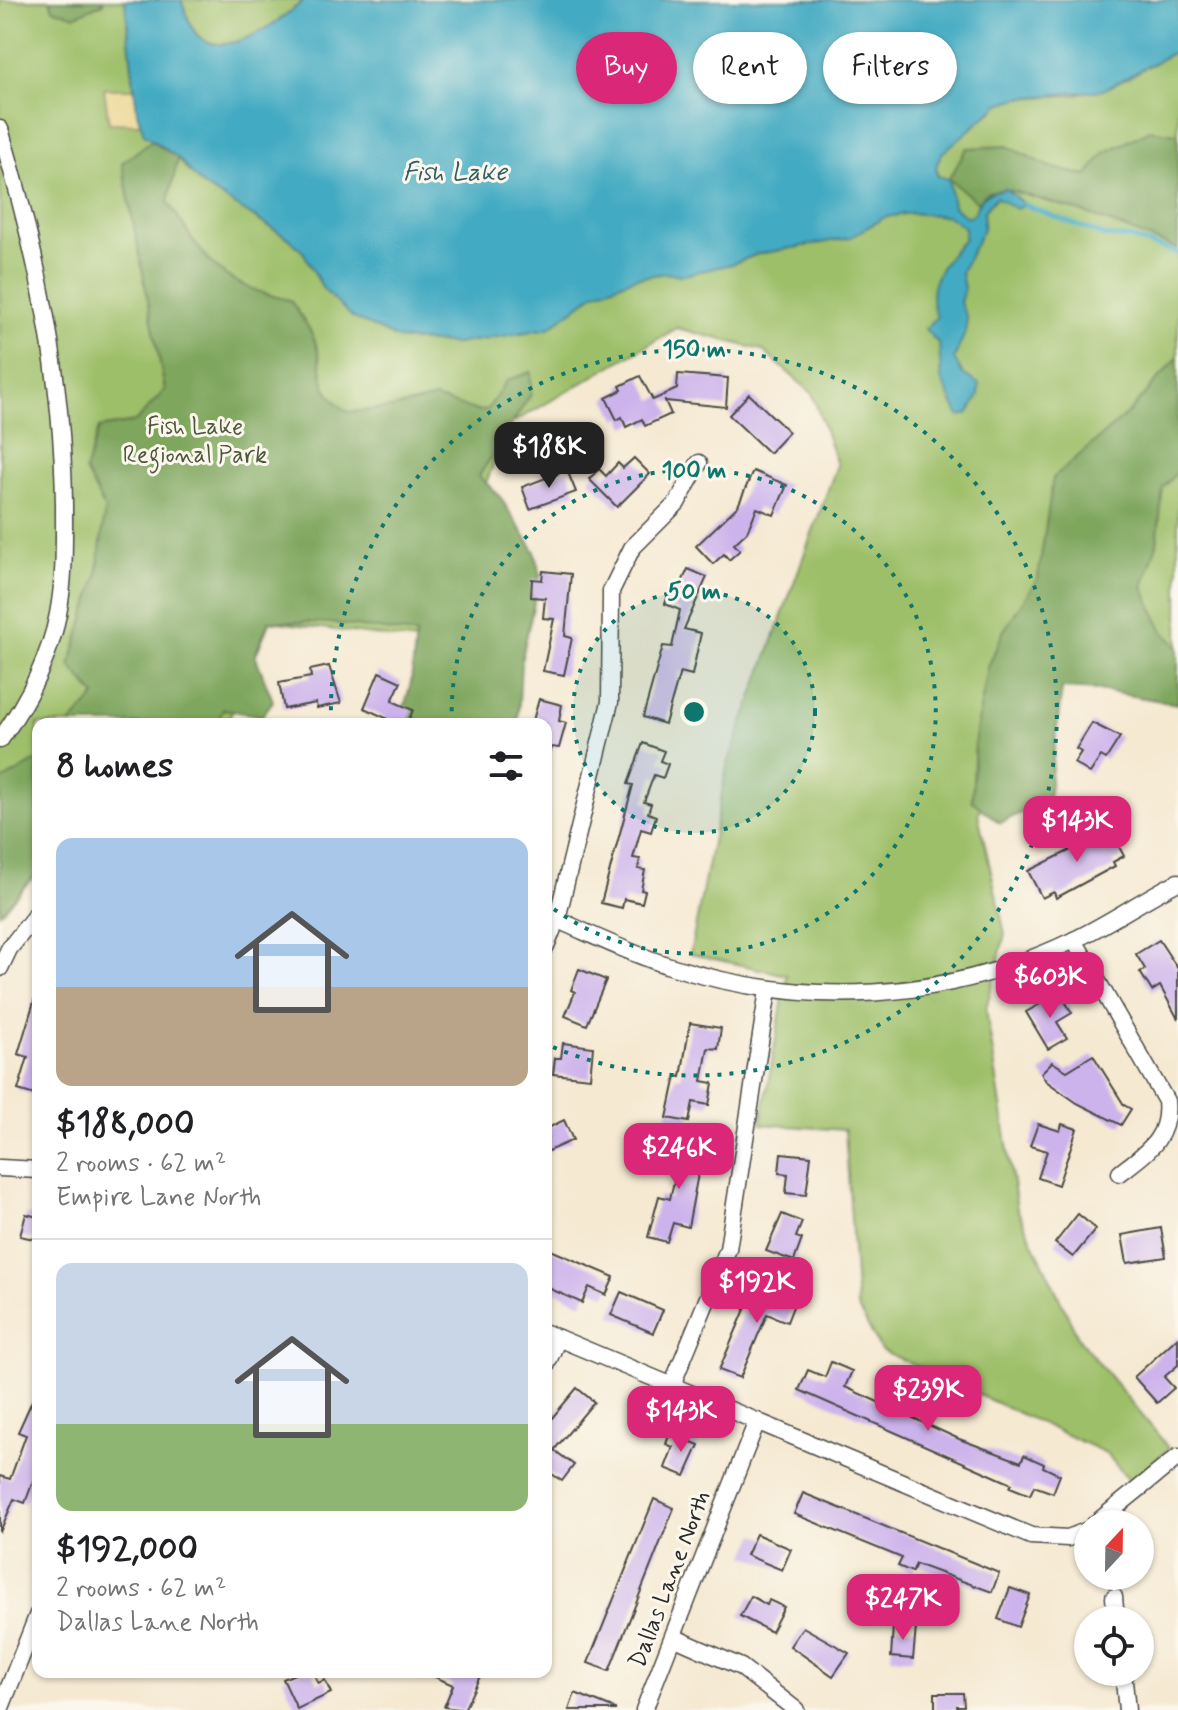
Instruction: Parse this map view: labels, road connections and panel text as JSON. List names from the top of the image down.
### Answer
{
  "streets": {
    "street": ["Dallas Lane North"]
  },
  "water": ["Fish Lake"],
  "parks": ["Fish Lake Regional Park"],
  "north": "top",
  "page": {
    "chip": ["Buy", "Rent", "Filters"],
    "price": [
      "$188K",
      "$143K",
      "$603K",
      "$246K",
      "$192K",
      "$239K",
      "$143K",
      "$247K"
    ],
    "heading": "8 homes",
    "list": [
      {
        "name": "$188,000",
        "note": "2 rooms · 62 m² · Empire Lane North"
      },
      {
        "name": "$192,000",
        "note": "2 rooms · 62 m² · Dallas Lane North"
      }
    ]
  },
  "rings": ["150 m", "100 m", "50 m"]
}
